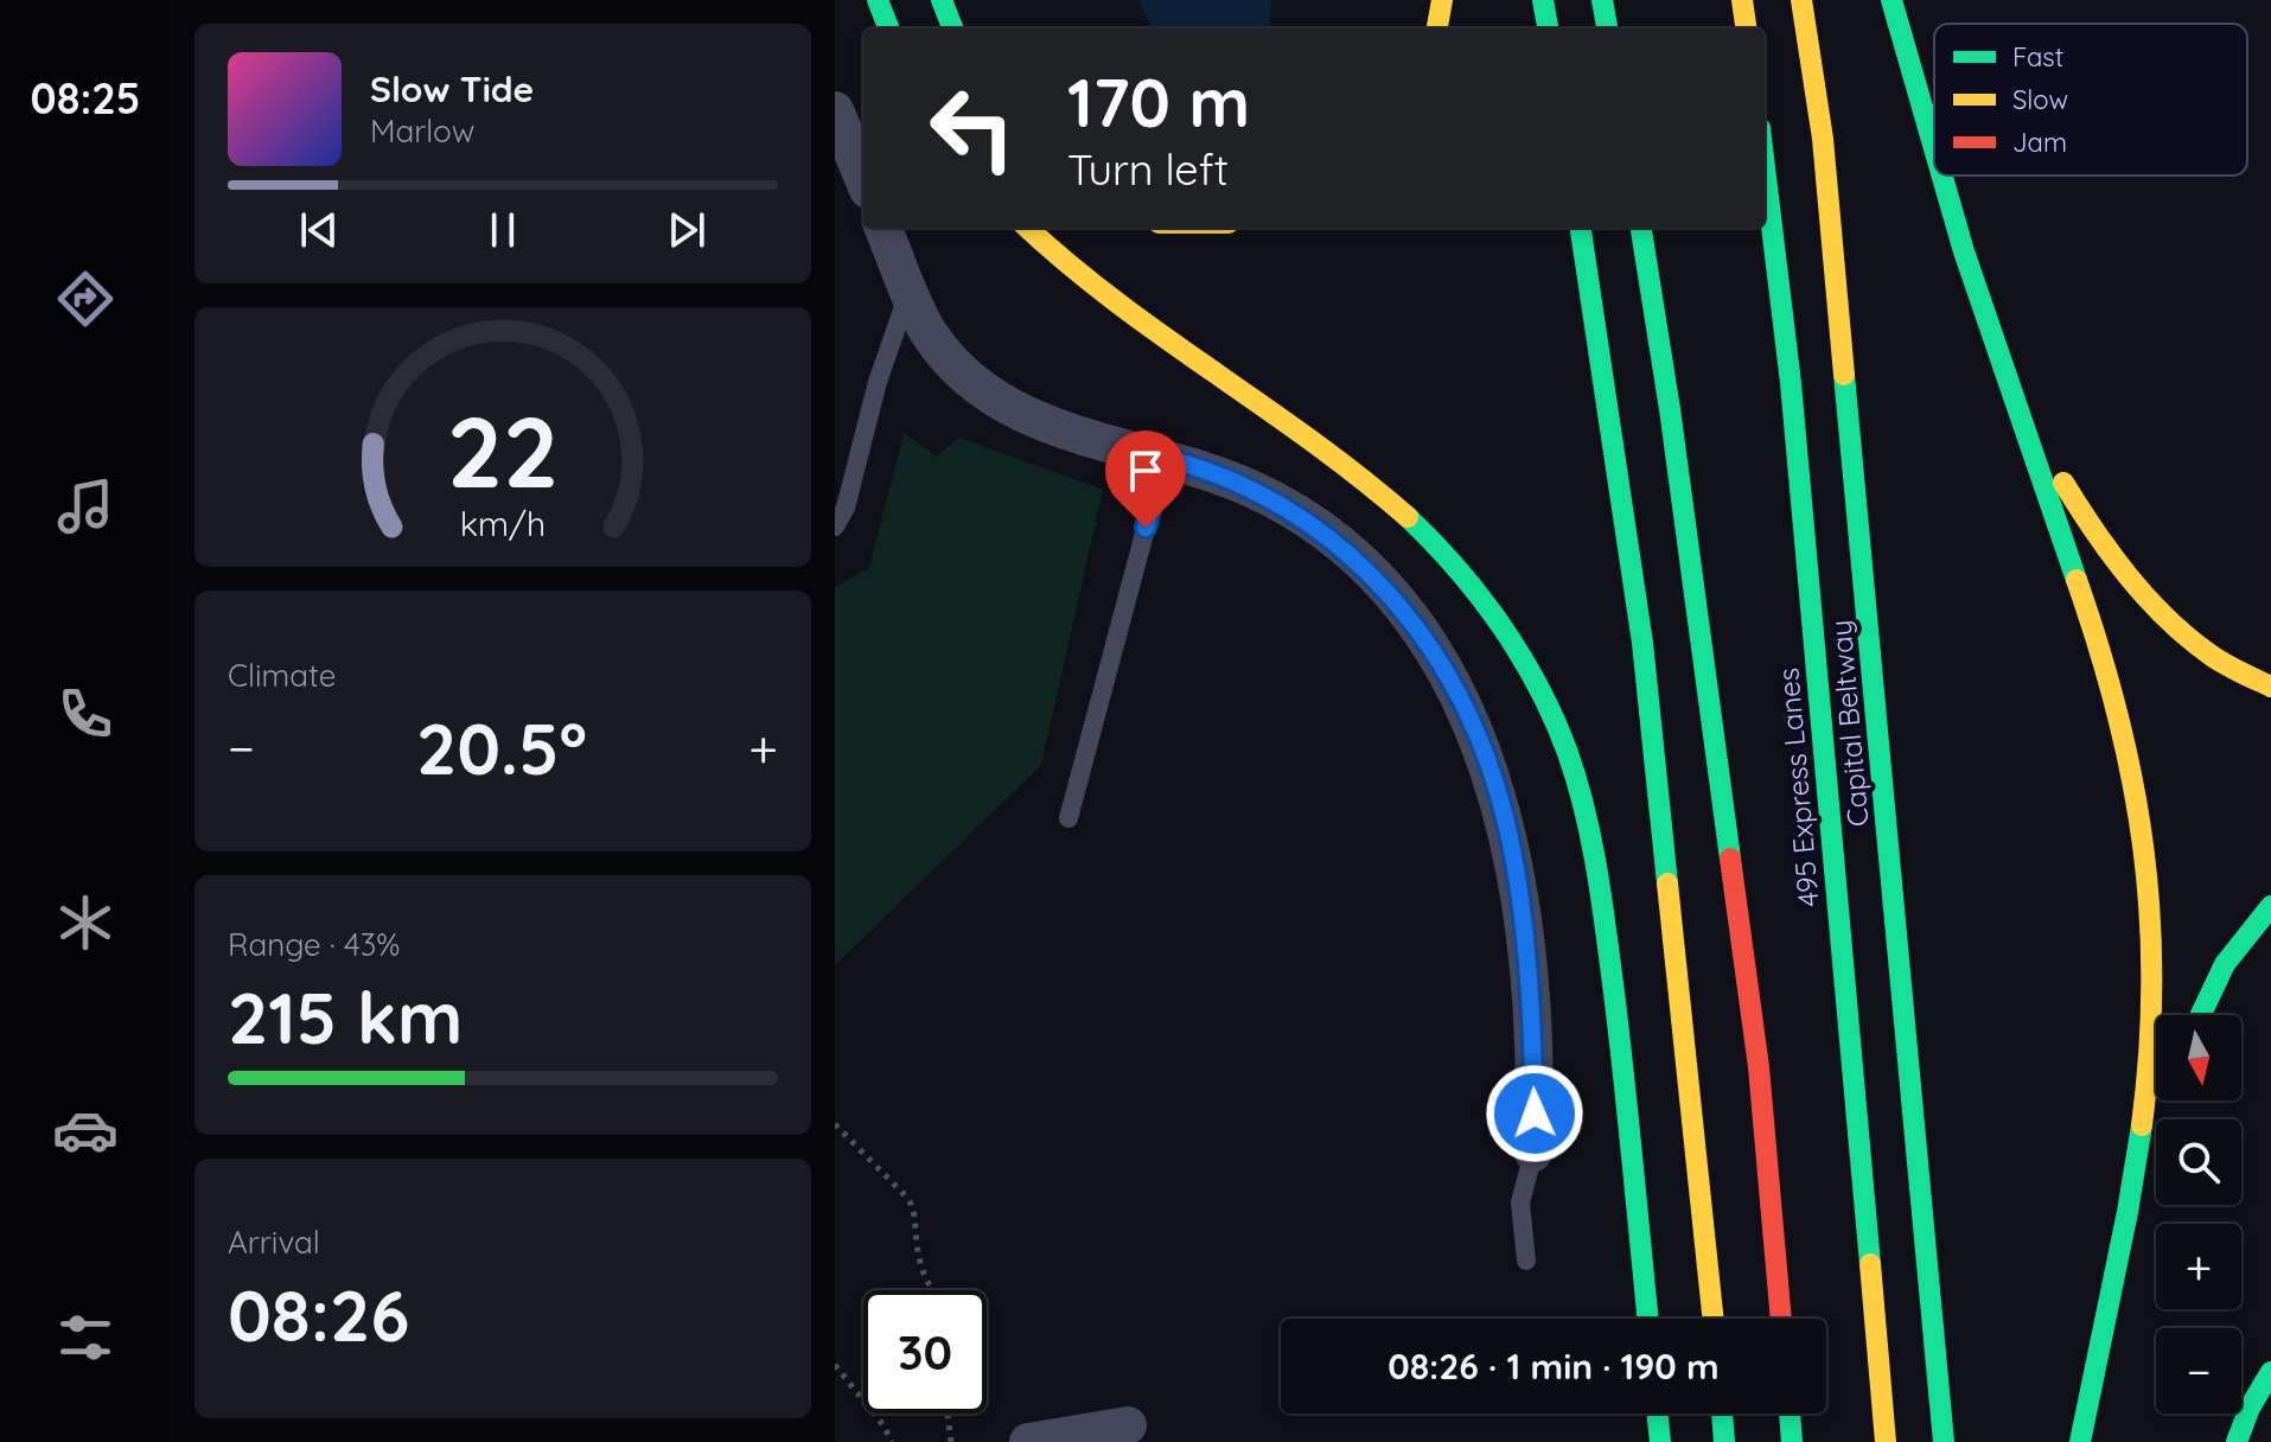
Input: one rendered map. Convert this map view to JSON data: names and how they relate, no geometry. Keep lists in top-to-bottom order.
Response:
{
  "streets": {
    "main road": ["Capital Beltway", "495 Express Lanes"]
  },
  "legend": ["Fast", "Slow", "Jam"],
  "north": "bottom",
  "page": {
    "tabs": "08:25",
    "turn": ["170 m", "Turn left"],
    "song": ["Slow Tide", "Marlow"],
    "tile": [
      "Climate",
      ["Range · 43%", "215 km"],
      ["Arrival", "08:26"]
    ],
    "heat": ["−", "20.5°", "+"],
    "map_buttons": ["+", "−"],
    "limit": "30",
    "trip": "08:26 · 1 min · 190 m",
    "gauge": ["22", "km/h"]
  }
}
